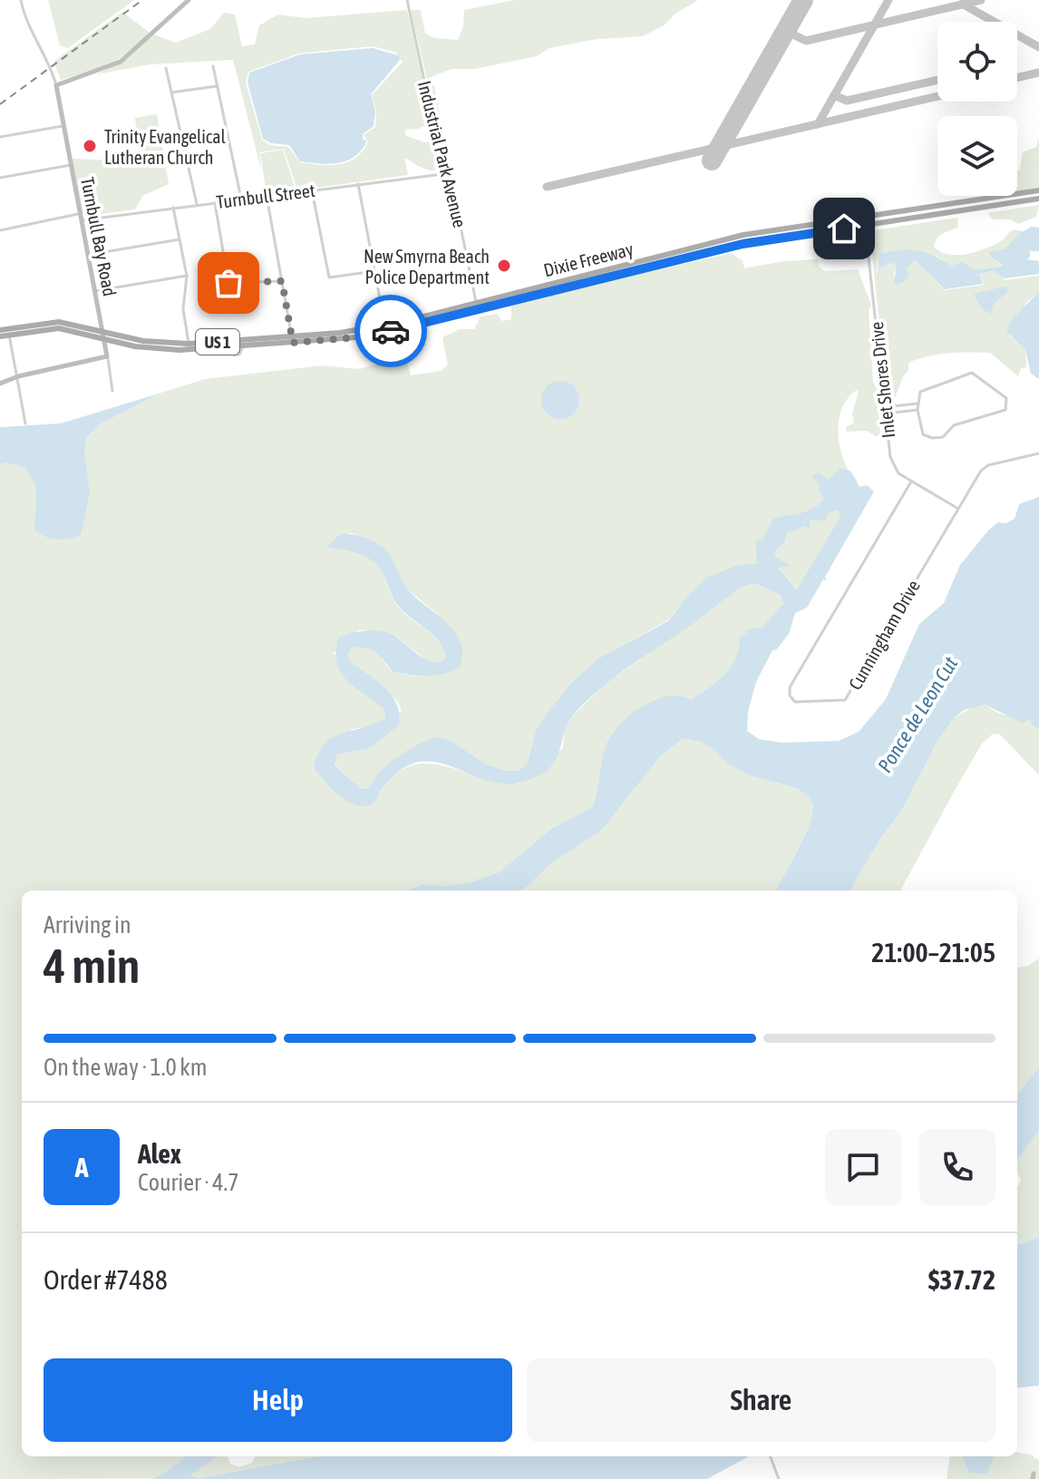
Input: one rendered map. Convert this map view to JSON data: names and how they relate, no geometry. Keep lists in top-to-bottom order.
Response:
{
  "streets": {
    "main road": ["Dixie Freeway", "US 1"],
    "street": [
      "Industrial Park Avenue",
      "Turnbull Street",
      "Turnbull Bay Road",
      "Inlet Shores Drive",
      "Cunningham Drive"
    ]
  },
  "crossings": [
    ["Industrial Park Avenue", "Turnbull Street"],
    ["Industrial Park Avenue", "Dixie Freeway"],
    ["Turnbull Street", "Turnbull Bay Road"],
    ["Turnbull Bay Road", "Dixie Freeway"],
    ["Turnbull Bay Road", "US 1"],
    ["Dixie Freeway", "US 1"],
    ["Dixie Freeway", "Inlet Shores Drive"],
    ["Inlet Shores Drive", "Cunningham Drive"]
  ],
  "water": ["Ponce de Leon Cut"],
  "places": ["Trinity Evangelical Lutheran Church", "New Smyrna Beach Police Department"],
  "page": {
    "heading": ["4 min", "Arriving in", "21:00–21:05"],
    "panel": [
      "Alex",
      "Courier · 4.7",
      "Order #7488",
      "$37.72"
    ],
    "bar": "On the way · 1.0 km",
    "round": "A",
    "buttons": ["Help", "Share"]
  }
}
